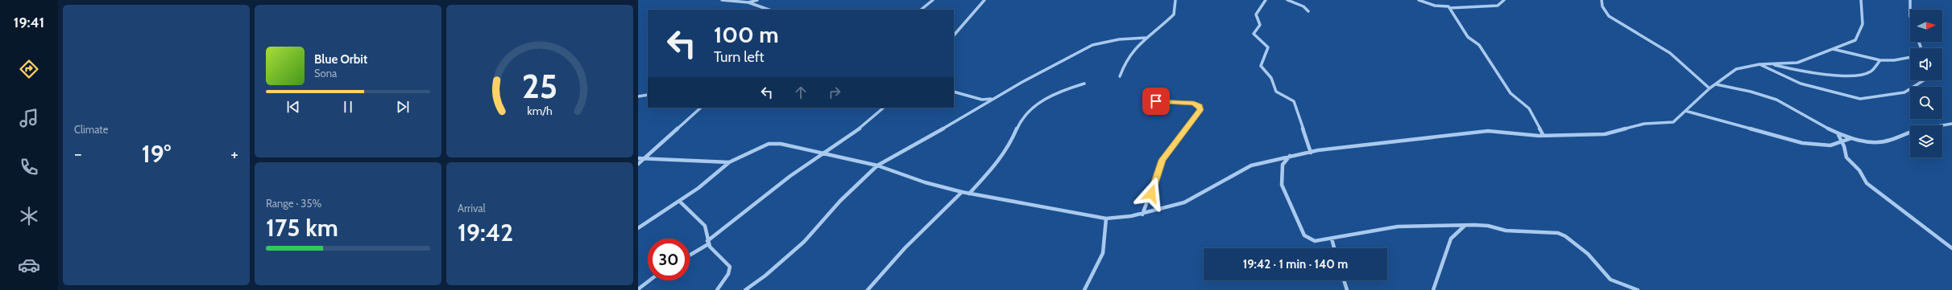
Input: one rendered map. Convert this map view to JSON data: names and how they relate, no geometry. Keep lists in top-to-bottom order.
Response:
{
  "north": "right",
  "page": {
    "tabs": "19:41",
    "tile": [
      "Climate",
      ["Range · 35%", "175 km"],
      ["Arrival", "19:42"]
    ],
    "turn": ["100 m", "Turn left"],
    "song": ["Blue Orbit", "Sona"],
    "heat": ["−", "19°", "+"],
    "limit": "30",
    "trip": "19:42 · 1 min · 140 m",
    "gauge": ["25", "km/h"]
  }
}
